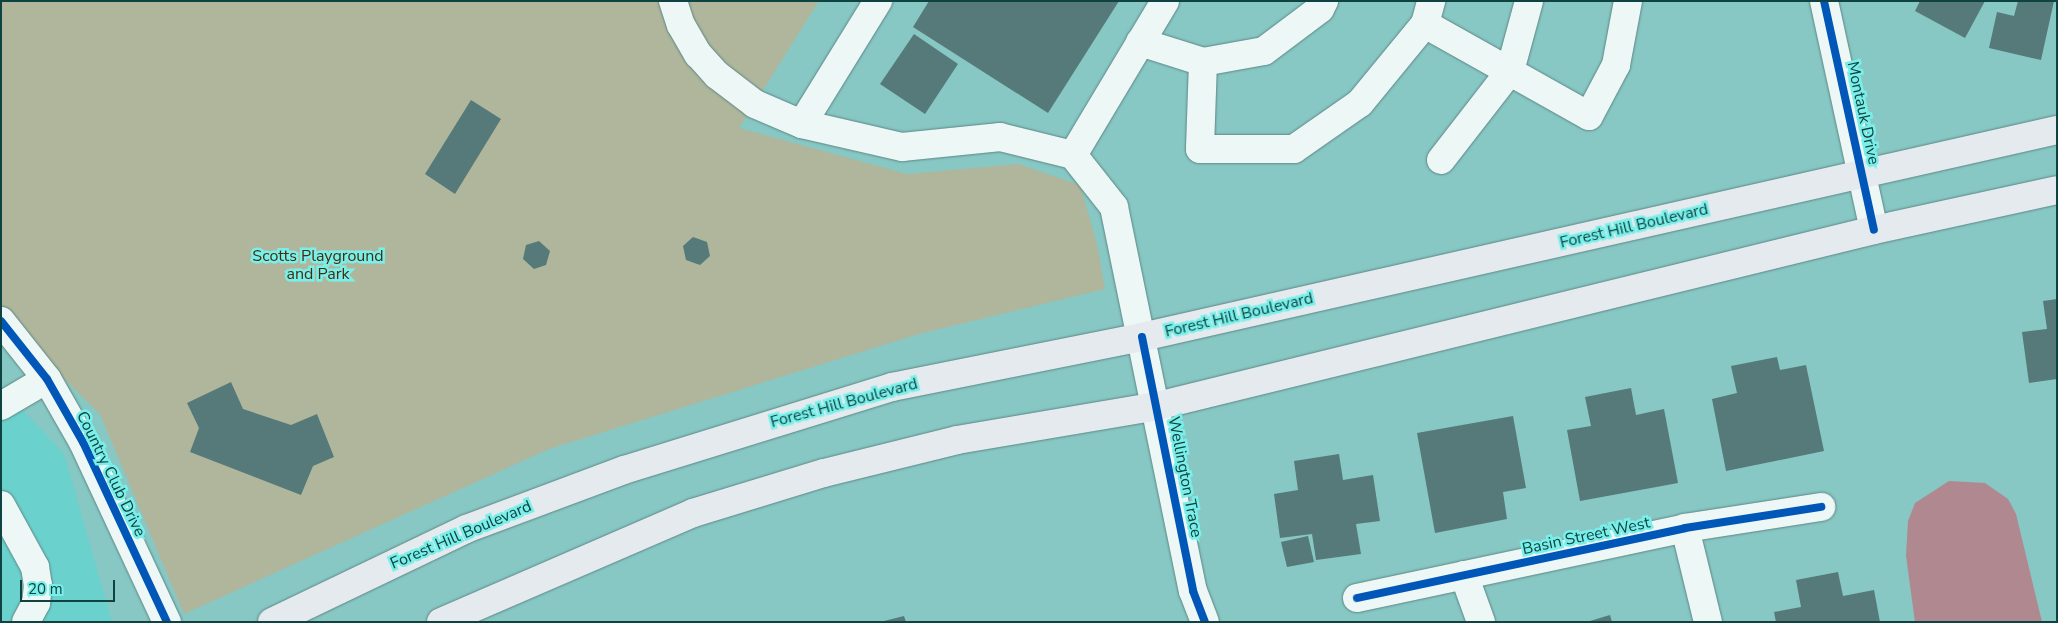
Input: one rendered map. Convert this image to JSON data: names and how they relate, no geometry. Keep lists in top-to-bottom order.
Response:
{
  "streets": {
    "main road": ["Forest Hill Boulevard"],
    "street": [
      "Montauk Drive",
      "Country Club Drive",
      "Wellington Trace",
      "Basin Street West"
    ]
  },
  "crossings": [
    ["Montauk Drive", "Forest Hill Boulevard"],
    ["Forest Hill Boulevard", "Wellington Trace"]
  ],
  "parks": ["Scotts Playground and Park"],
  "scale_bar": "20 m"
}
